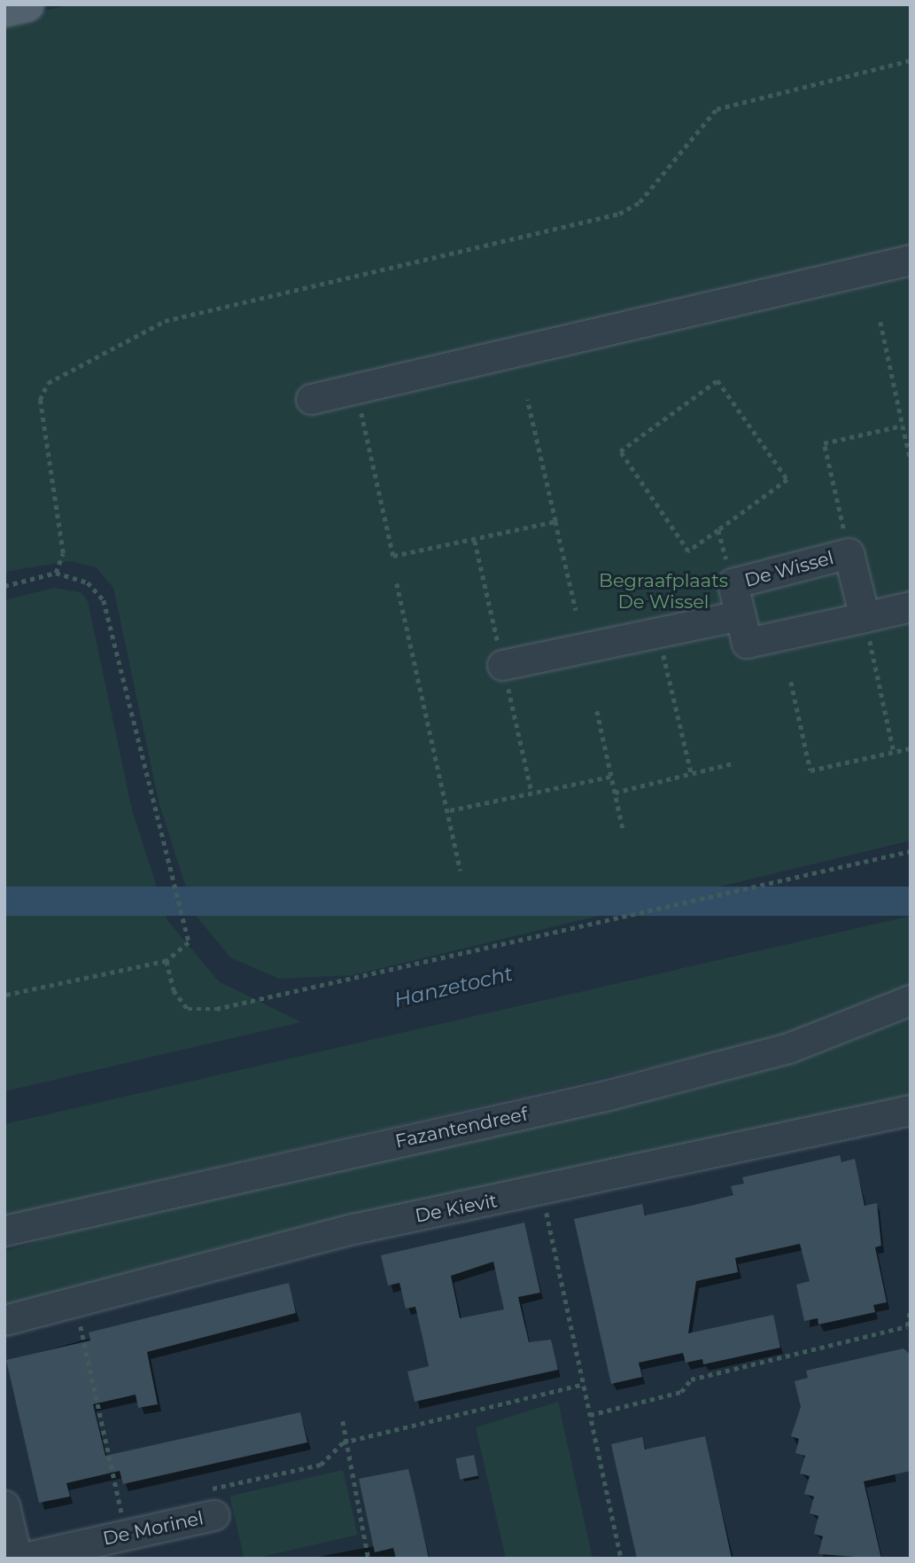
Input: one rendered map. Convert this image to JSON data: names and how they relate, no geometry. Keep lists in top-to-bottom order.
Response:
{
  "streets": {
    "street": [
      "De Wissel",
      "Fazantendreef",
      "De Kievit",
      "De Morinel"
    ]
  },
  "water": ["Hanzetocht"],
  "parks": ["Begraafplaats De Wissel"]
}
